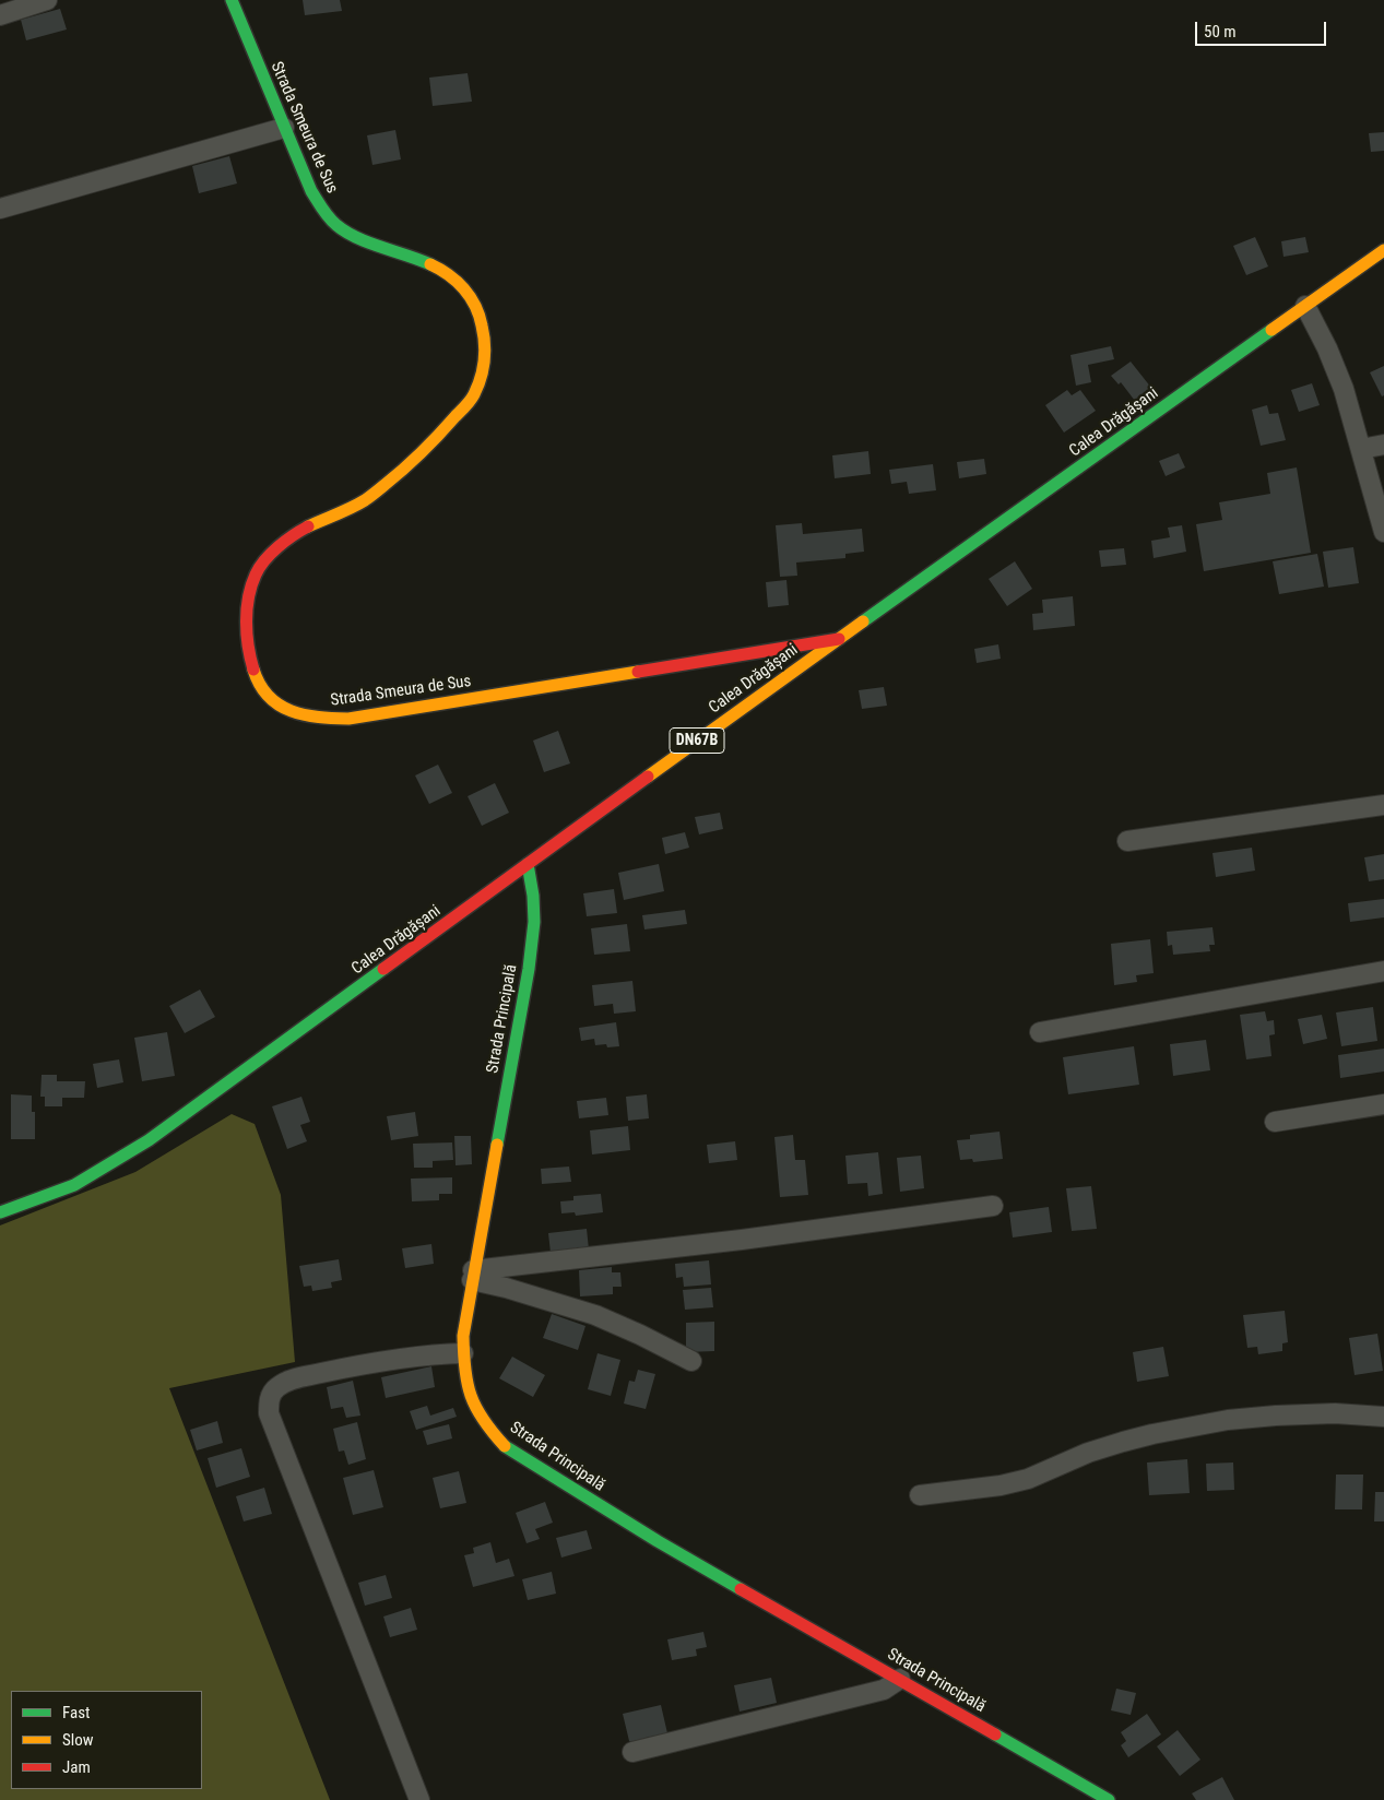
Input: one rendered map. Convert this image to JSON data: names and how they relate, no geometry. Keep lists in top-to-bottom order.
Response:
{
  "streets": {
    "street": [
      "Strada Smeura de Sus",
      "Calea Drăgășani",
      "DN67B",
      "Strada Principală"
    ]
  },
  "crossings": [
    ["Strada Smeura de Sus", "Calea Drăgășani"],
    ["Calea Drăgășani", "Strada Principală"]
  ],
  "legend": ["Fast", "Slow", "Jam"],
  "scale_bar": "50 m"
}
